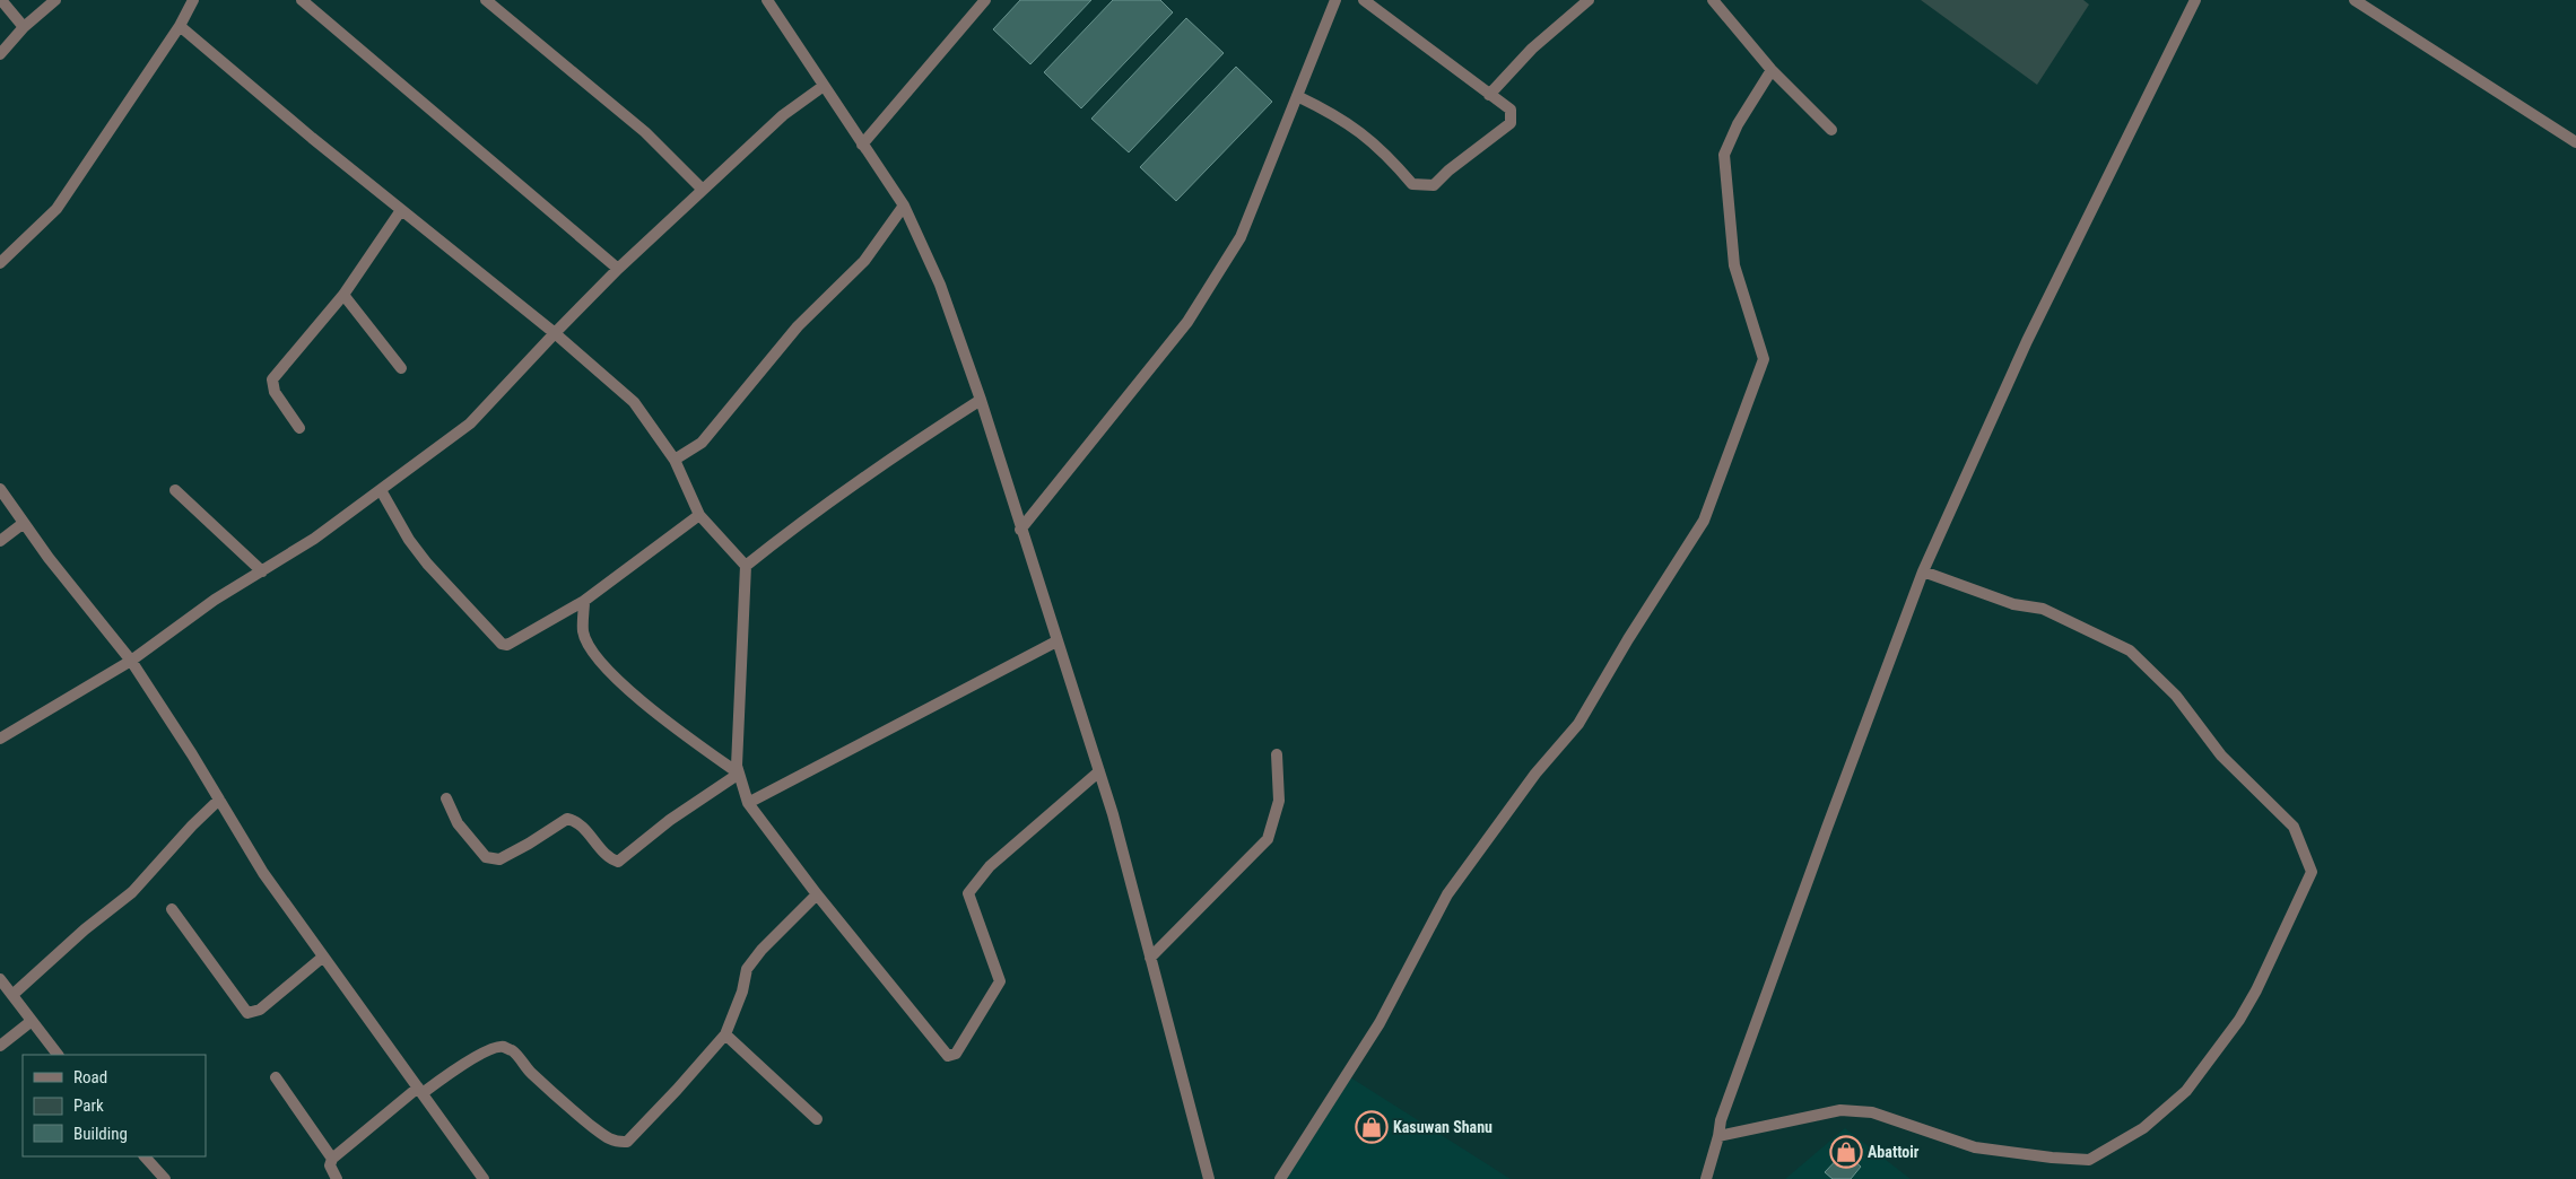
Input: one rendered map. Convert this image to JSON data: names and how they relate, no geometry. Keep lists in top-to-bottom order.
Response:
{
  "places": {
    "shop": ["Kasuwan Shanu", "Abattoir"]
  },
  "legend": ["Road", "Park", "Building"]
}
